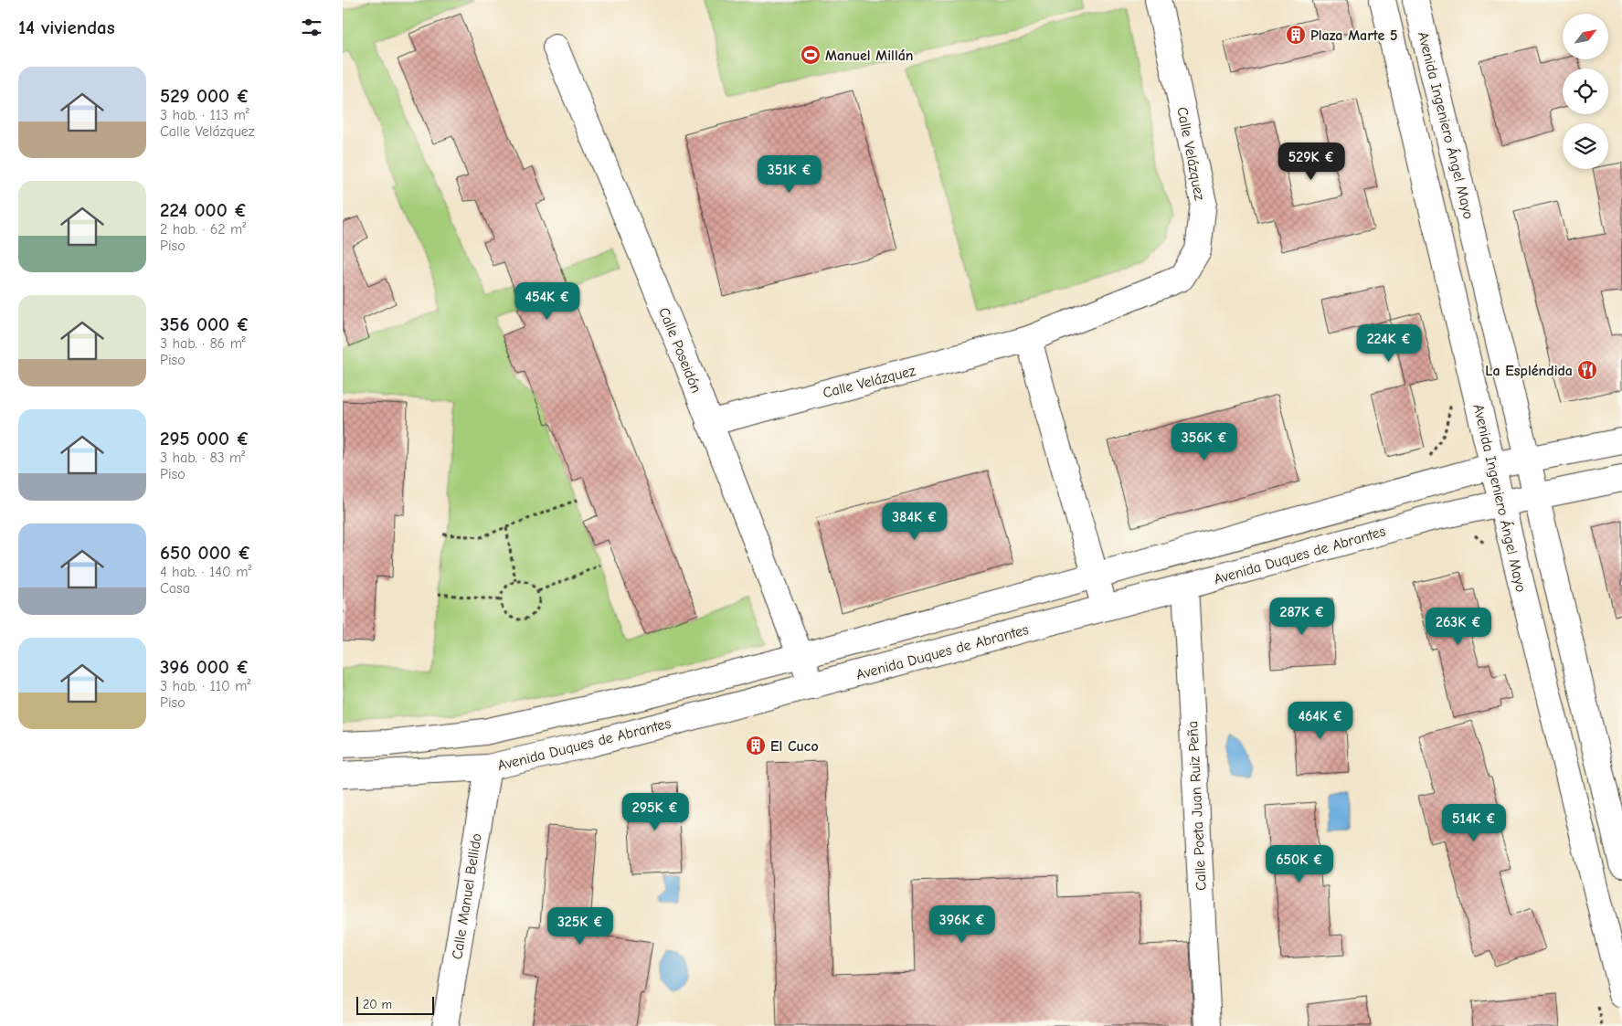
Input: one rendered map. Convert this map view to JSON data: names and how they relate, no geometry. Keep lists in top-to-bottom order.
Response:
{
  "streets": {
    "main road": [
      "Avenida Ingeniero Ángel Mayo",
      "Calle Velázquez",
      "Calle Poseidón",
      "Avenida Duques de Abrantes",
      "Calle Poeta Juan Ruiz Peña",
      "Calle Manuel Bellido"
    ]
  },
  "crossings": [
    ["Avenida Ingeniero Ángel Mayo", "Avenida Duques de Abrantes"],
    ["Calle Velázquez", "Calle Poseidón"],
    ["Calle Poseidón", "Avenida Duques de Abrantes"],
    ["Avenida Duques de Abrantes", "Calle Poeta Juan Ruiz Peña"],
    ["Avenida Duques de Abrantes", "Calle Manuel Bellido"]
  ],
  "places": {
    "building": ["Plaza Marte 5", "El Cuco"],
    "sports": ["Manuel Millán"],
    "restaurant": ["La Espléndida"]
  },
  "scale_bar": "20 m",
  "north": "top right",
  "page": {
    "heading": "14 viviendas",
    "list": [
      {
        "name": "529 000 €",
        "note": "3 hab. · 113 m² · Calle Velázquez"
      },
      {
        "name": "224 000 €",
        "note": "2 hab. · 62 m² · Piso"
      },
      {
        "name": "356 000 €",
        "note": "3 hab. · 86 m² · Piso"
      },
      {
        "name": "295 000 €",
        "note": "3 hab. · 83 m² · Piso"
      },
      {
        "name": "650 000 €",
        "note": "4 hab. · 140 m² · Casa"
      },
      {
        "name": "396 000 €",
        "note": "3 hab. · 110 m² · Piso"
      }
    ],
    "price": [
      "529K €",
      "351K €",
      "454K €",
      "224K €",
      "356K €",
      "384K €",
      "287K €",
      "263K €",
      "464K €",
      "295K €",
      "514K €",
      "650K €",
      "396K €",
      "325K €"
    ],
    "scale": "20 m"
  }
}
